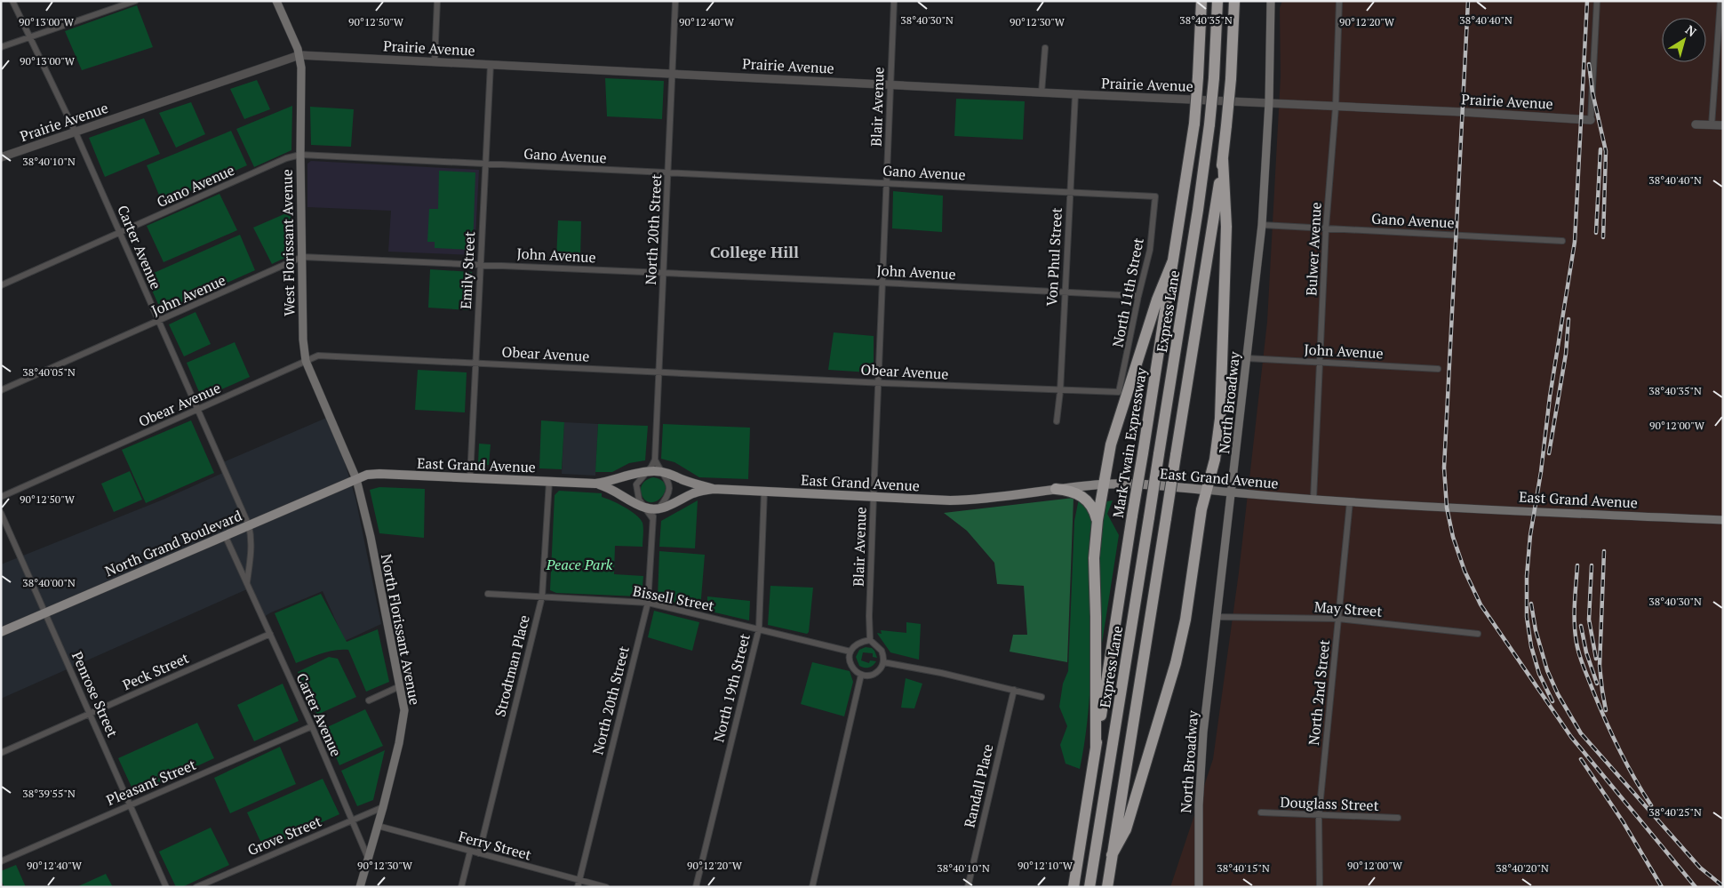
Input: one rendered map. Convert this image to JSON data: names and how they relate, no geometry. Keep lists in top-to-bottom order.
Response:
{
  "streets": {
    "highway": ["Express Lane", "Mark Twain Expressway"],
    "main road": [
      "West Florissant Avenue",
      "North Broadway",
      "East Grand Avenue",
      "North Grand Boulevard",
      "North Florissant Avenue"
    ],
    "street": [
      "Prairie Avenue",
      "Blair Avenue",
      "Gano Avenue",
      "North 20th Street",
      "Carter Avenue",
      "Bulwer Avenue",
      "John Avenue",
      "Von Phul Street",
      "Emily Street",
      "North 11th Street",
      "Obear Avenue",
      "Bissell Street",
      "May Street",
      "Strodtman Place",
      "Peck Street",
      "North 19th Street",
      "North 2nd Street",
      "Penrose Street",
      "Pleasant Street",
      "Randall Place",
      "Douglass Street",
      "Grove Street",
      "Ferry Street"
    ]
  },
  "crossings": [
    ["Prairie Avenue", "Blair Avenue"],
    ["Prairie Avenue", "North 20th Street"],
    ["Prairie Avenue", "West Florissant Avenue"],
    ["Prairie Avenue", "Carter Avenue"],
    ["Prairie Avenue", "Bulwer Avenue"],
    ["Prairie Avenue", "Von Phul Street"],
    ["Prairie Avenue", "Emily Street"],
    ["Prairie Avenue", "North Broadway"],
    ["Blair Avenue", "Gano Avenue"],
    ["Blair Avenue", "John Avenue"],
    ["Blair Avenue", "Obear Avenue"],
    ["Blair Avenue", "East Grand Avenue"],
    ["Blair Avenue", "Bissell Street"],
    ["Gano Avenue", "North 20th Street"],
    ["Gano Avenue", "West Florissant Avenue"],
    ["Gano Avenue", "Carter Avenue"],
    ["Gano Avenue", "Bulwer Avenue"],
    ["Gano Avenue", "Von Phul Street"],
    ["Gano Avenue", "Emily Street"],
    ["Gano Avenue", "North 11th Street"],
    ["Gano Avenue", "North Broadway"],
    ["North 20th Street", "John Avenue"],
    ["North 20th Street", "Obear Avenue"],
    ["North 20th Street", "East Grand Avenue"],
    ["North 20th Street", "Bissell Street"],
    ["North 20th Street", "Ferry Street"],
    ["West Florissant Avenue", "John Avenue"],
    ["West Florissant Avenue", "Obear Avenue"],
    ["West Florissant Avenue", "East Grand Avenue"],
    ["West Florissant Avenue", "North Grand Boulevard"],
    ["West Florissant Avenue", "North Florissant Avenue"],
    ["Carter Avenue", "John Avenue"],
    ["Carter Avenue", "Obear Avenue"],
    ["Carter Avenue", "North Grand Boulevard"],
    ["Carter Avenue", "North Florissant Avenue"],
    ["Carter Avenue", "Peck Street"],
    ["Carter Avenue", "Pleasant Street"],
    ["Carter Avenue", "Grove Street"],
    ["Bulwer Avenue", "John Avenue"],
    ["Bulwer Avenue", "East Grand Avenue"],
    ["John Avenue", "Von Phul Street"],
    ["John Avenue", "Emily Street"],
    ["John Avenue", "North 11th Street"],
    ["John Avenue", "North Broadway"],
    ["Von Phul Street", "Obear Avenue"],
    ["Emily Street", "Obear Avenue"],
    ["Emily Street", "East Grand Avenue"],
    ["North 11th Street", "Obear Avenue"],
    ["North Broadway", "East Grand Avenue"],
    ["North Broadway", "May Street"],
    ["East Grand Avenue", "North Grand Boulevard"],
    ["East Grand Avenue", "North Florissant Avenue"],
    ["East Grand Avenue", "Strodtman Place"],
    ["East Grand Avenue", "North 19th Street"],
    ["East Grand Avenue", "North 2nd Street"],
    ["North Grand Boulevard", "North Florissant Avenue"],
    ["North Grand Boulevard", "Penrose Street"],
    ["Bissell Street", "Strodtman Place"],
    ["Bissell Street", "North 19th Street"],
    ["May Street", "North 2nd Street"],
    ["North Florissant Avenue", "Grove Street"],
    ["North Florissant Avenue", "Ferry Street"],
    ["Strodtman Place", "Ferry Street"],
    ["Peck Street", "Penrose Street"],
    ["North 2nd Street", "Douglass Street"],
    ["Penrose Street", "Pleasant Street"]
  ],
  "districts": ["College Hill"],
  "parks": ["Peace Park"],
  "north": "top right",
  "coordinates": [
    "38°40'40\"N",
    "38°40'30\"N",
    "38°40'35\"N",
    "90°13'00\"W",
    "90°12'50\"W",
    "90°12'40\"W",
    "90°12'30\"W",
    "90°12'20\"W",
    "38°40'10\"N",
    "38°40'05\"N",
    "90°12'00\"W",
    "38°40'00\"N",
    "38°39'55\"N",
    "38°40'25\"N",
    "90°12'10\"W",
    "38°40'15\"N",
    "38°40'20\"N"
  ]
}
